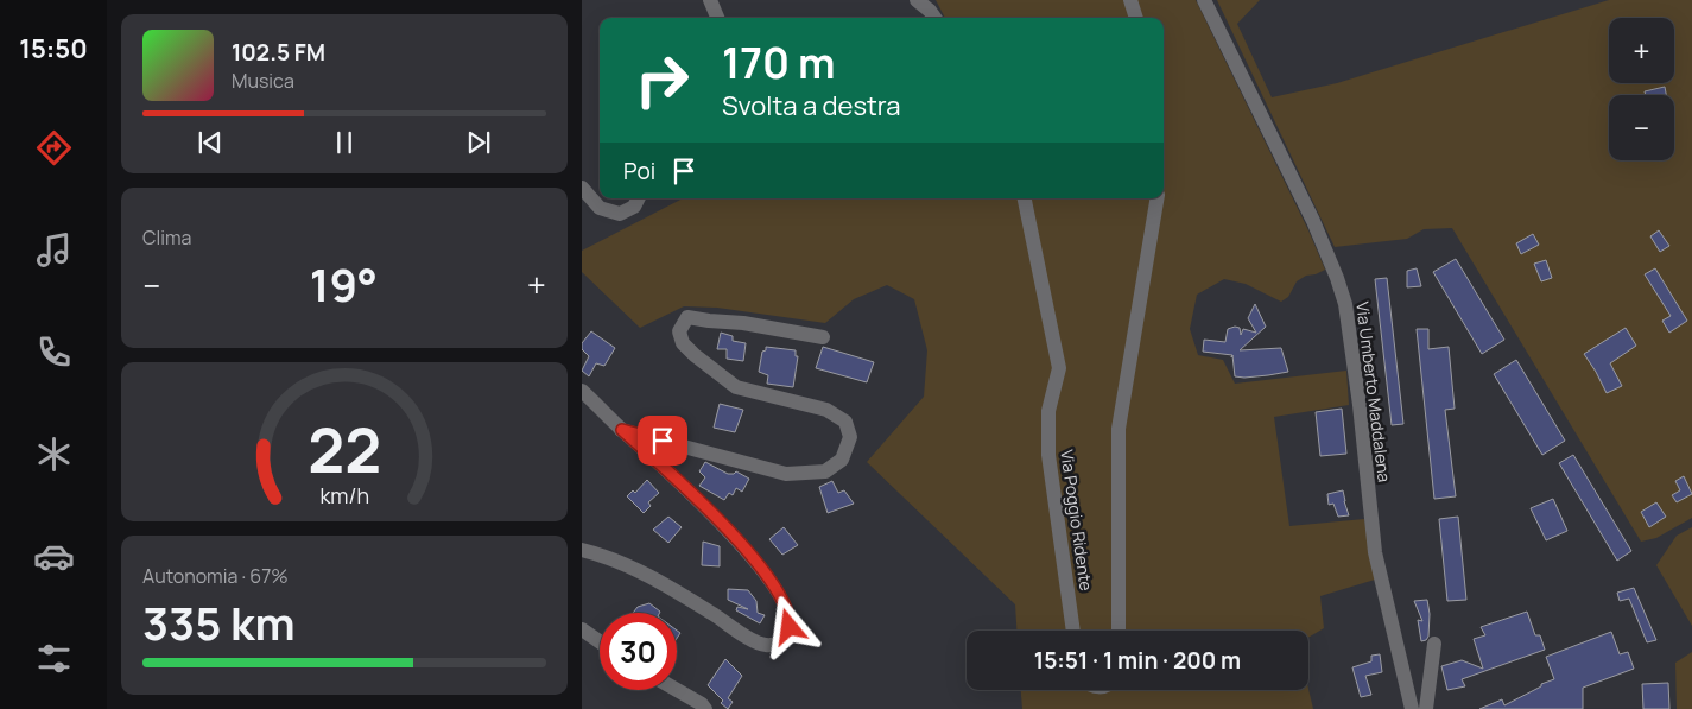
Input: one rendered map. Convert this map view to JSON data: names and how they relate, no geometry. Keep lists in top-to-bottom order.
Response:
{
  "streets": {
    "street": ["Via Umberto Maddalena", "Via Poggio Ridente"]
  },
  "page": {
    "tabs": "15:50",
    "map_buttons": ["+", "−"],
    "turn": ["170 m", "Svolta a destra"],
    "song": ["102.5 FM", "Musica"],
    "then": "Poi",
    "tile": [
      "Clima",
      ["Autonomia · 67%", "335 km"]
    ],
    "heat": ["−", "19°", "+"],
    "limit": "30",
    "trip": "15:51 · 1 min · 200 m",
    "gauge": ["22", "km/h"]
  }
}
